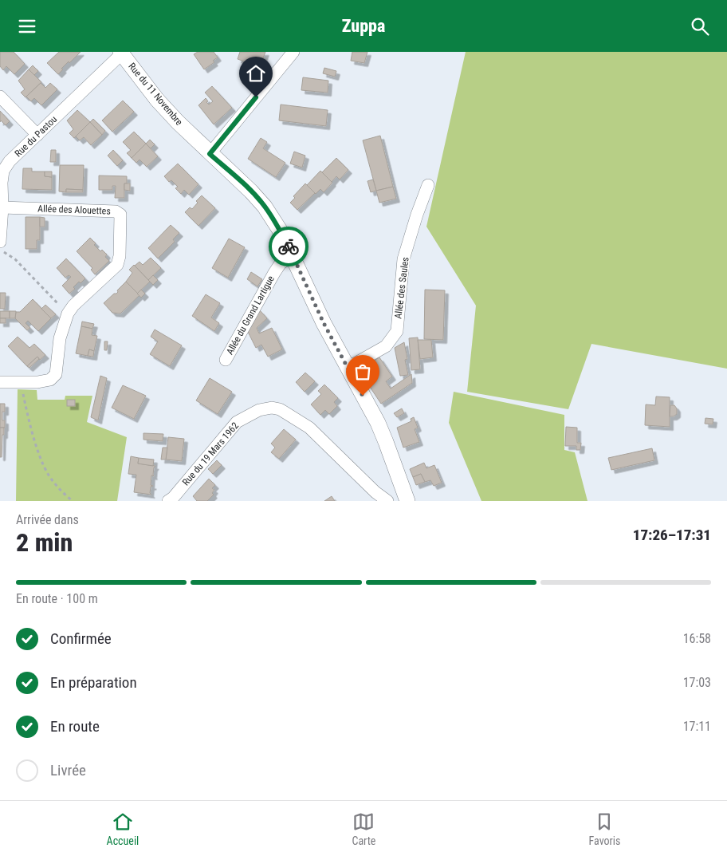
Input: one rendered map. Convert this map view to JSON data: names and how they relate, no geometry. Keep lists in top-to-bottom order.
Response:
{
  "streets": {
    "street": [
      "Rue du 11 Novembre",
      "Rue du Pastou",
      "Allée des Alouettes",
      "Allée des Saules",
      "Allée du Grand Lartigue",
      "Rue du 19 Mars 1962"
    ]
  },
  "crossings": [
    ["Rue du 11 Novembre", "Rue du Pastou"],
    ["Rue du 11 Novembre", "Allée des Saules"],
    ["Rue du 11 Novembre", "Allée du Grand Lartigue"],
    ["Rue du Pastou", "Allée des Alouettes"]
  ],
  "page": {
    "header": "Zuppa",
    "heading": ["2 min", "Arrivée dans", "17:26–17:31"],
    "bar": "En route · 100 m",
    "list": [
      ["Confirmée", "16:58"],
      ["En préparation", "17:03"],
      ["En route", "17:11"],
      "Livrée"
    ],
    "tabs": ["Accueil", "Carte", "Favoris"]
  }
}
